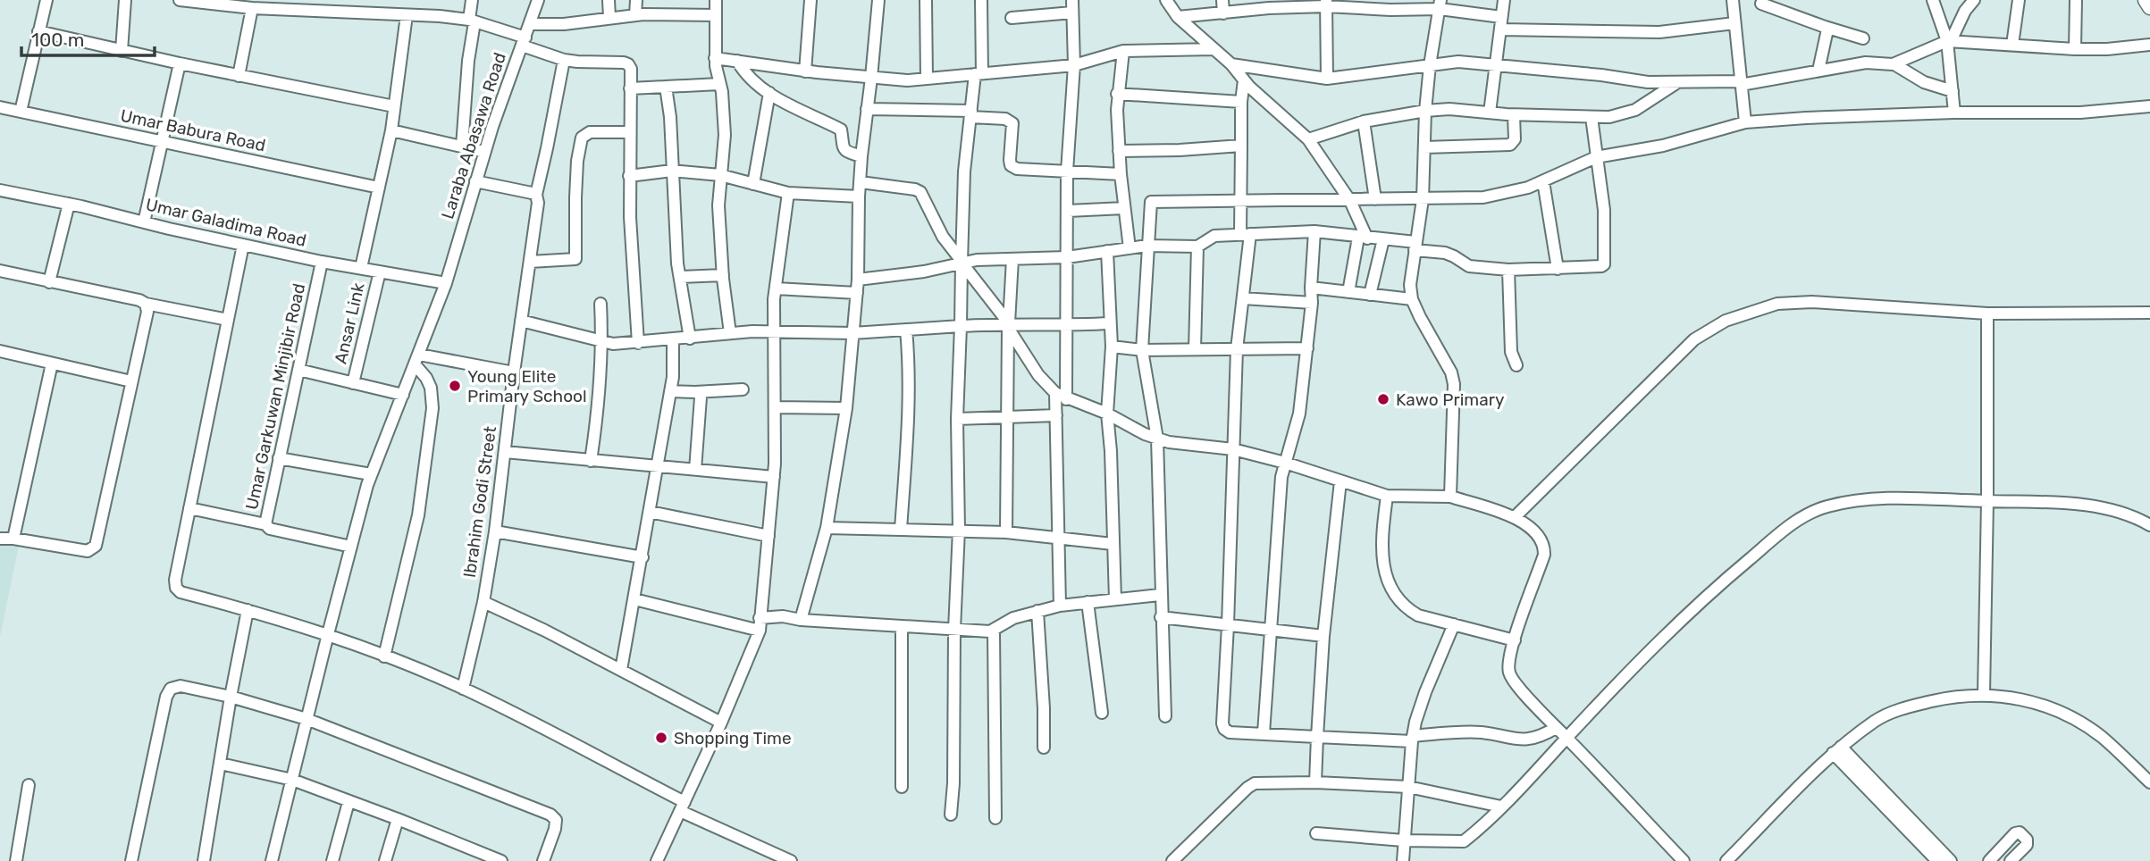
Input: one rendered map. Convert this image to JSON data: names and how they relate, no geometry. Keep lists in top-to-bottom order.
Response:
{
  "streets": {
    "street": [
      "Umar Babura Road",
      "Laraba Abasawa Road",
      "Umar Galadima Road",
      "Ansar Link",
      "Umar Garkuwan Minjibir Road",
      "Ibrahim Godi Street"
    ]
  },
  "crossings": [
    ["Laraba Abasawa Road", "Umar Galadima Road"],
    ["Laraba Abasawa Road", "Umar Garkuwan Minjibir Road"],
    ["Umar Galadima Road", "Ansar Link"],
    ["Umar Galadima Road", "Umar Garkuwan Minjibir Road"]
  ],
  "places": ["Young Elite Primary School", "Kawo Primary", "Shopping Time"],
  "scale_bar": "100 m"
}
